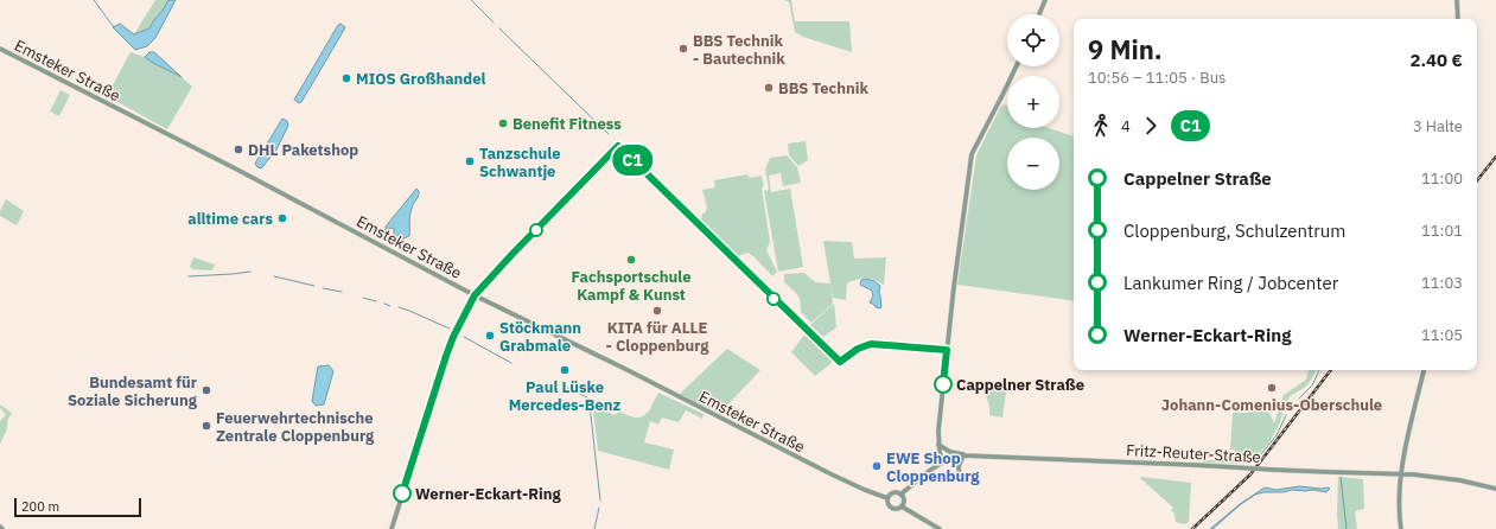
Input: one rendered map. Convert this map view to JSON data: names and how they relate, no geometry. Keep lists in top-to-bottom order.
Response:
{
  "streets": {
    "street": ["Emsteker Straße", "Fritz-Reuter-Straße"]
  },
  "crossings": [
    ["Emsteker Straße", "Fritz-Reuter-Straße"]
  ],
  "places": [
    "BBS Technik - Bautechnik",
    "MIOS Großhandel",
    "BBS Technik",
    "Benefit Fitness",
    "DHL Paketshop",
    "Tanzschule Schwantje",
    "alltime cars",
    "Fachsportschule Kampf & Kunst",
    "KITA für ALLE - Cloppenburg",
    "Stöckmann Grabmale",
    "Paul Lüske Mercedes-Benz",
    "Cappelner Straße",
    "Johann-Comenius-Oberschule",
    "Bundesamt für Soziale Sicherung",
    "Feuerwehrtechnische Zentrale Cloppenburg",
    "EWE Shop Cloppenburg",
    "Werner-Eckart-Ring"
  ],
  "lines": ["bus line C1"],
  "scale_bar": "200 m",
  "page": {
    "on_map": "C1",
    "map_buttons": ["+", "−"],
    "heading": ["9 Min.", "10:56 – 11:05 · Bus", "2.40 €"],
    "legs": ["4", "C1", "3 Halte"],
    "list": [
      {
        "name": "Cappelner Straße",
        "value": "11:00"
      },
      {
        "name": "Cloppenburg, Schulzentrum",
        "value": "11:01"
      },
      {
        "name": "Lankumer Ring / Jobcenter",
        "value": "11:03"
      },
      {
        "name": "Werner-Eckart-Ring",
        "value": "11:05"
      }
    ],
    "scale": "200 m"
  }
}
